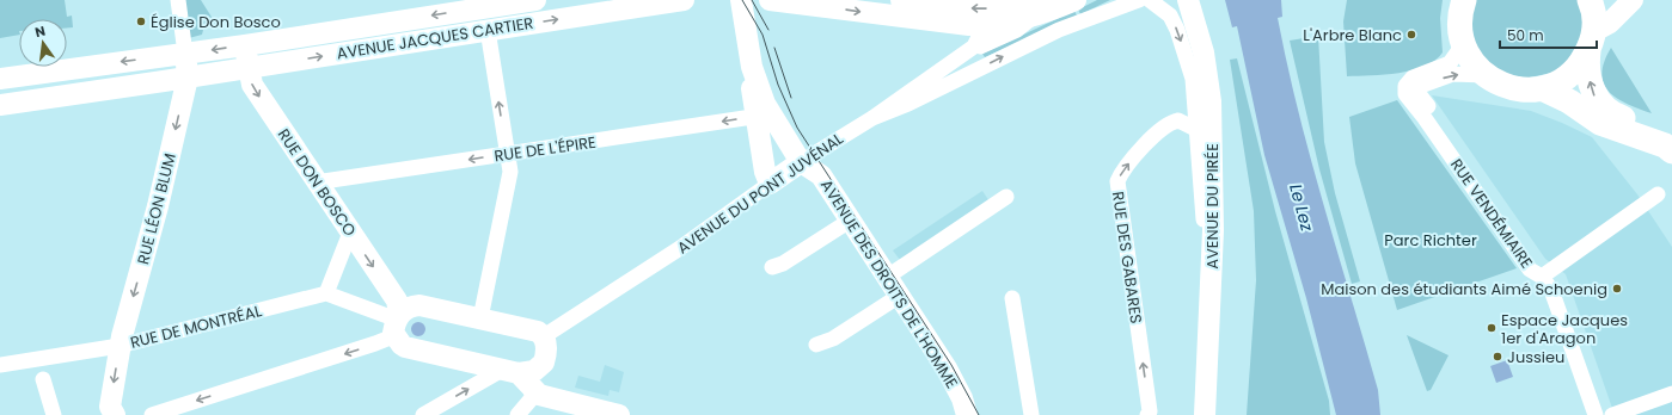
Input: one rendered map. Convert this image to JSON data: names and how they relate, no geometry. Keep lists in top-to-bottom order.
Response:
{
  "streets": {
    "street": [
      "AVENUE JACQUES CARTIER",
      "RUE DE L'ÉPIRE",
      "RUE DON BOSCO",
      "AVENUE DU PONT JUVÉNAL",
      "AVENUE DU PIRÉE",
      "RUE LÉON BLUM",
      "RUE VENDÉMIAIRE",
      "RUE DES GABARES",
      "AVENUE DES DROITS DE L'HOMME",
      "RUE DE MONTRÉAL"
    ]
  },
  "crossings": [
    ["AVENUE JACQUES CARTIER", "RUE DON BOSCO"],
    ["AVENUE JACQUES CARTIER", "RUE LÉON BLUM"],
    ["RUE DE L'ÉPIRE", "RUE DON BOSCO"],
    ["AVENUE DU PONT JUVÉNAL", "AVENUE DES DROITS DE L'HOMME"],
    ["RUE LÉON BLUM", "RUE DE MONTRÉAL"]
  ],
  "one_way": [
    "RUE DE L'ÉPIRE",
    "RUE DON BOSCO",
    "RUE LÉON BLUM",
    "RUE DES GABARES"
  ],
  "water": ["Le Lez"],
  "parks": ["Parc Richter"],
  "places": [
    "Église Don Bosco",
    "L'Arbre Blanc",
    "Maison des étudiants Aimé Schoenig",
    "Espace Jacques 1er d'Aragon",
    "Jussieu"
  ],
  "scale_bar": "50 m",
  "north": "top"
}
